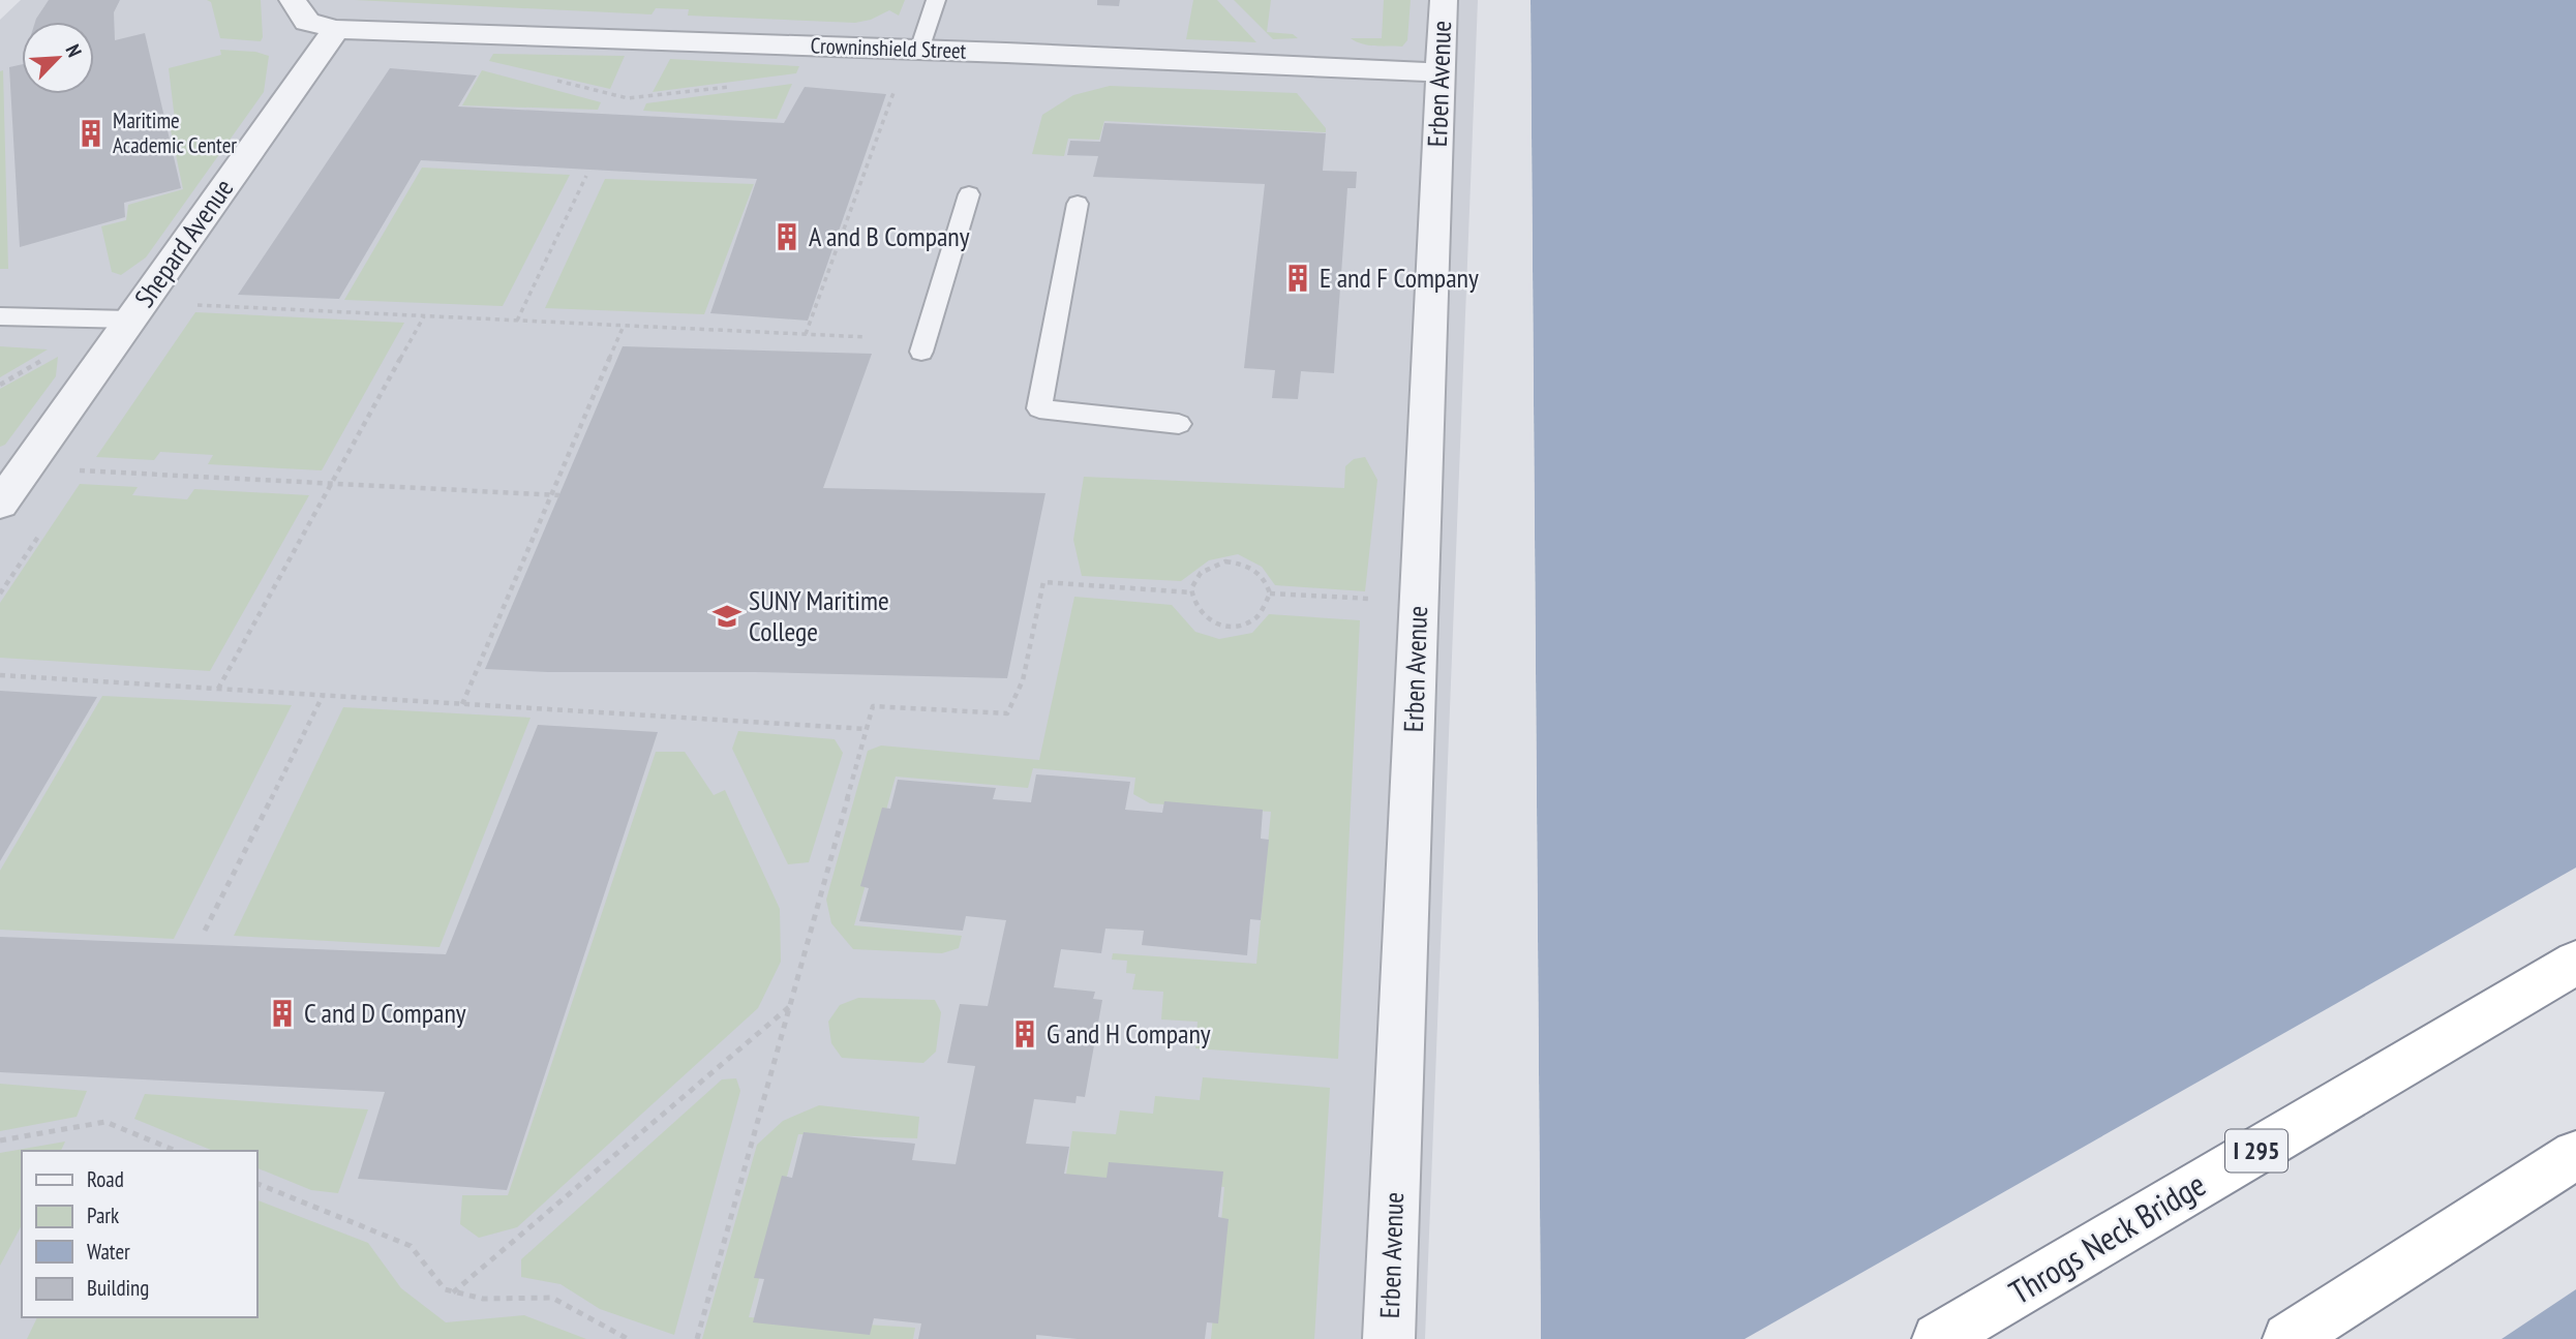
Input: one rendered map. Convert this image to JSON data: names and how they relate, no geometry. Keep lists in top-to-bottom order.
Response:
{
  "streets": {
    "highway": ["I 295", "Throgs Neck Bridge"],
    "street": ["Crowninshield Street", "Erben Avenue", "Shepard Avenue"]
  },
  "crossings": [
    ["Crowninshield Street", "Erben Avenue"],
    ["Crowninshield Street", "Shepard Avenue"]
  ],
  "places": {
    "building": [
      "Maritime Academic Center",
      "A and B Company",
      "E and F Company",
      "C and D Company",
      "G and H Company"
    ],
    "school or university": ["SUNY Maritime College"]
  },
  "legend": [
    "Road",
    "Park",
    "Water",
    "Building"
  ],
  "north": "top right"
}
